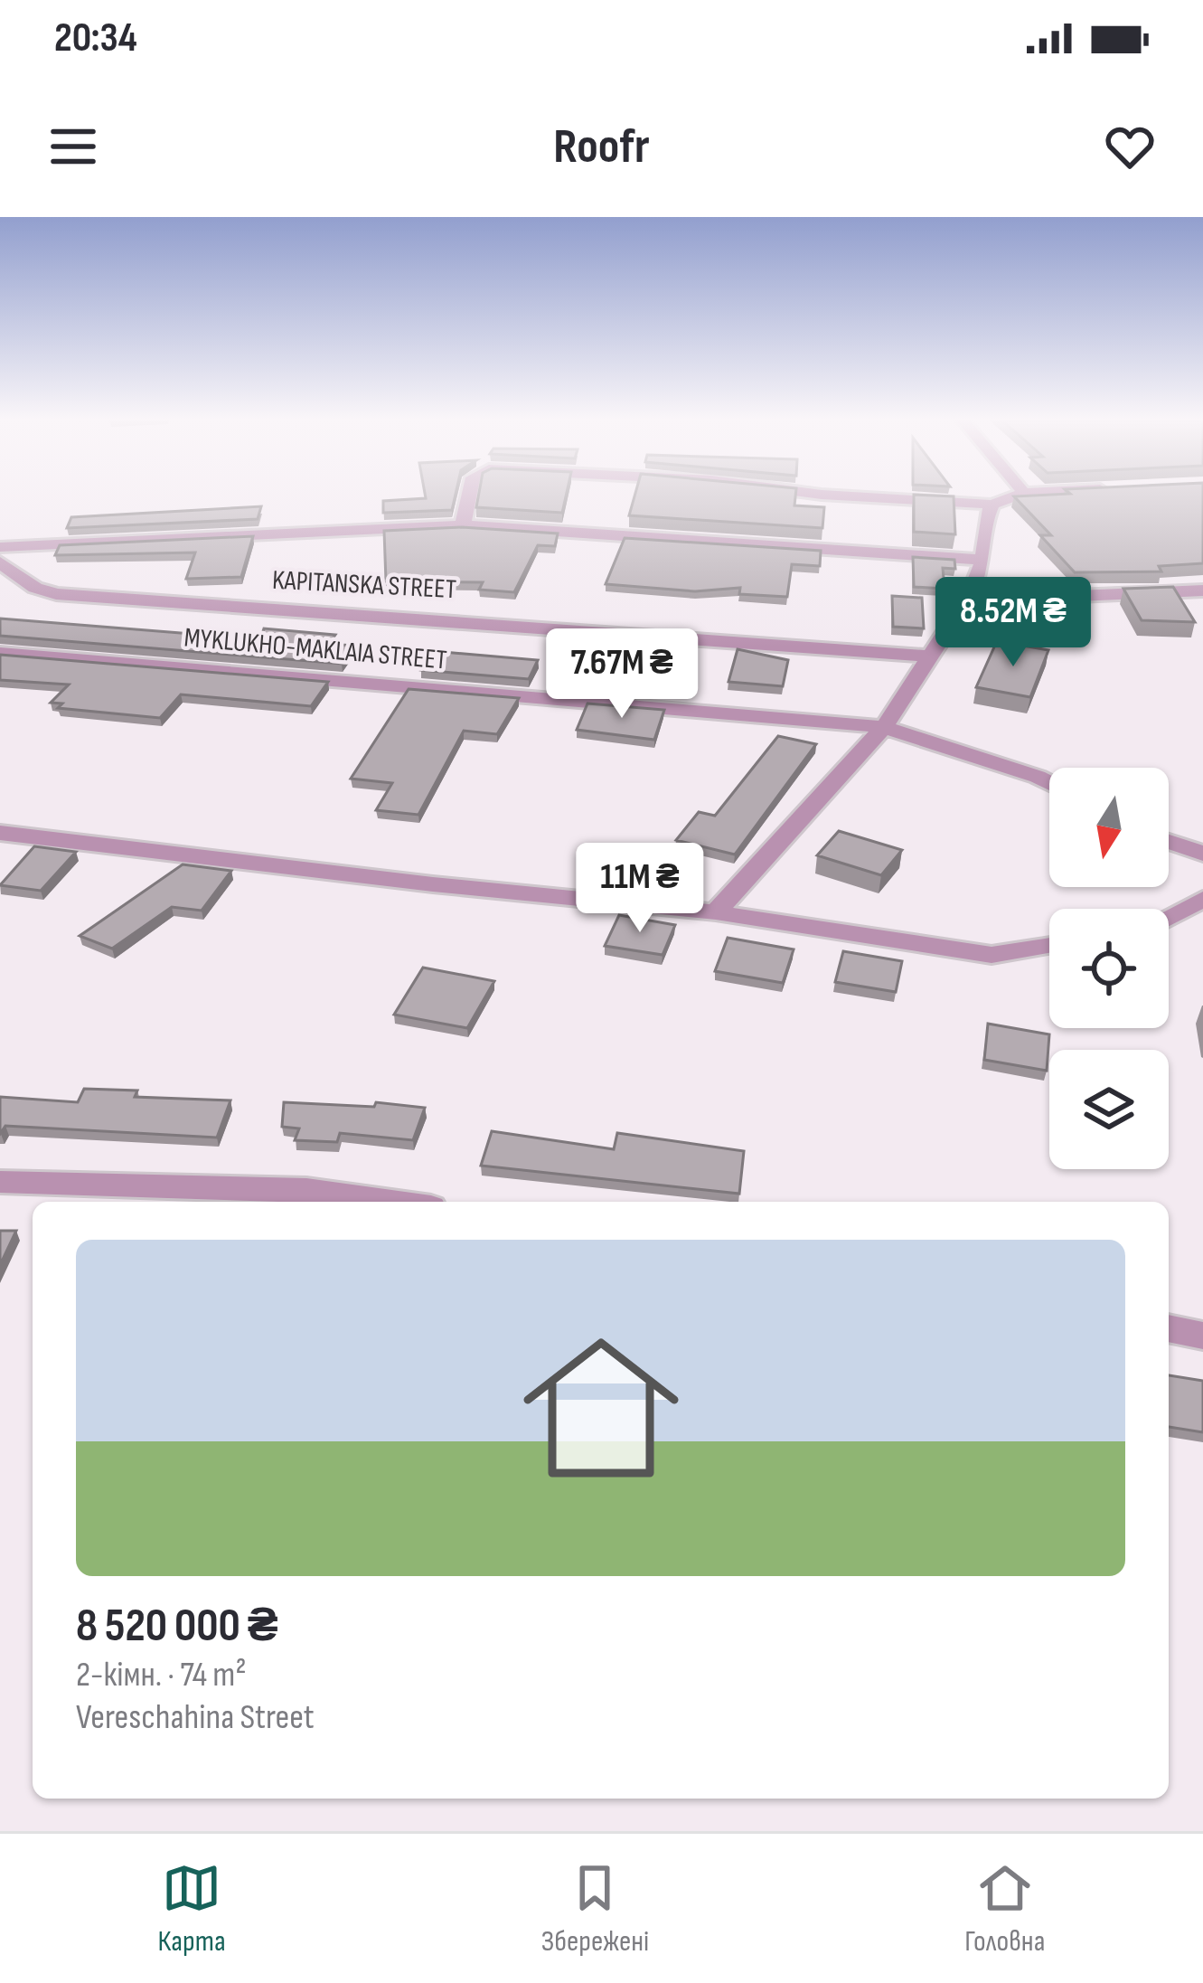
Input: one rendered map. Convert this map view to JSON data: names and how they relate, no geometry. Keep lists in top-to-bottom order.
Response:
{
  "streets": {
    "street": ["KAPITANSKA STREET", "MYKLUKHO-MAKLAIA STREET"]
  },
  "north": "bottom",
  "page": {
    "status": "20:34",
    "header": "Roofr",
    "price": ["8.52M ₴", "7.67M ₴", "11M ₴"],
    "list": [
      {
        "name": "8 520 000 ₴",
        "note": "2-кімн. · 74 m² · Vereschahina Street"
      }
    ],
    "tabs": ["Карта", "Збережені", "Головна"]
  }
}
